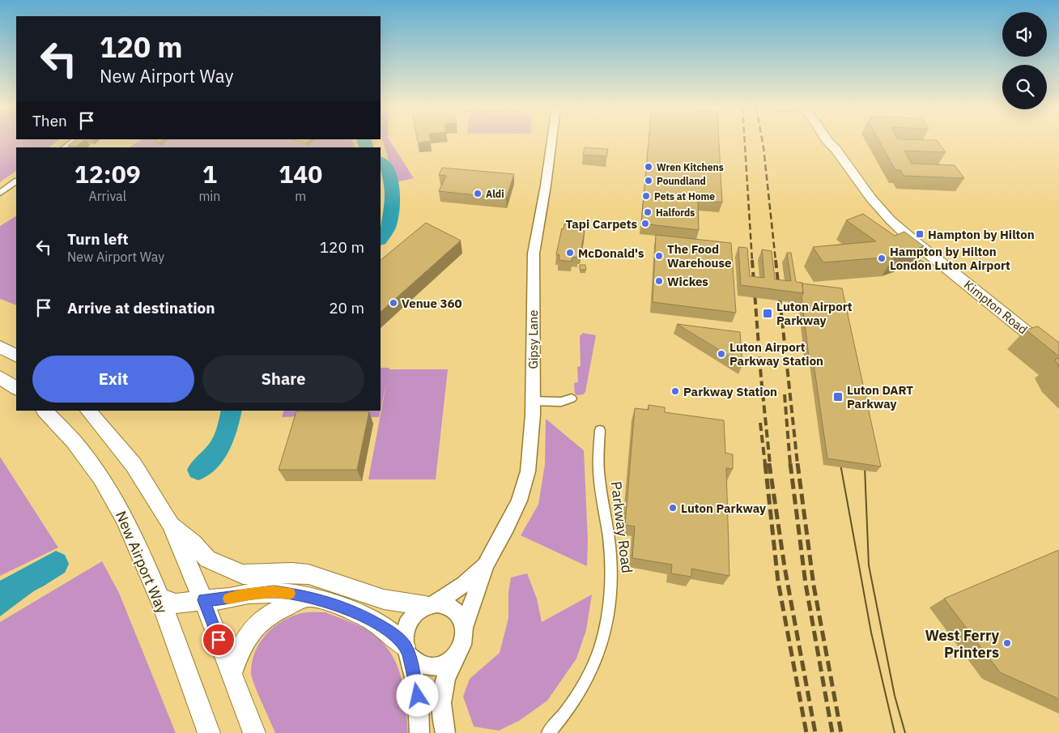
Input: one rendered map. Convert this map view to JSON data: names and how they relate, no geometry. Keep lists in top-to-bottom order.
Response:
{
  "streets": {
    "highway": ["Kimpton Road", "New Airport Way"],
    "main road": ["Gipsy Lane"],
    "street": ["Parkway Road"]
  },
  "places": {
    "other": [
      "Wren Kitchens",
      "Poundland",
      "Aldi",
      "Pets at Home",
      "Halfords",
      "Tapi Carpets",
      "McDonald's",
      "The Food Warehouse",
      "Hampton by Hilton London Luton Airport",
      "Wickes",
      "Venue 360",
      "Luton Airport Parkway Station",
      "Parkway Station",
      "Luton Parkway",
      "West Ferry Printers"
    ],
    "transit": ["Hampton by Hilton", "Luton Airport Parkway", "Luton DART Parkway"]
  },
  "page": {
    "turn": ["120 m", "New Airport Way"],
    "then": "Then",
    "eta": [
      "12:09",
      "Arrival",
      "1",
      "min",
      "140",
      "m"
    ],
    "list": [
      {
        "name": "Turn left",
        "note": "New Airport Way",
        "value": "120 m"
      },
      {
        "name": "Arrive at destination",
        "value": "20 m"
      }
    ],
    "buttons": ["Exit", "Share"]
  }
}
